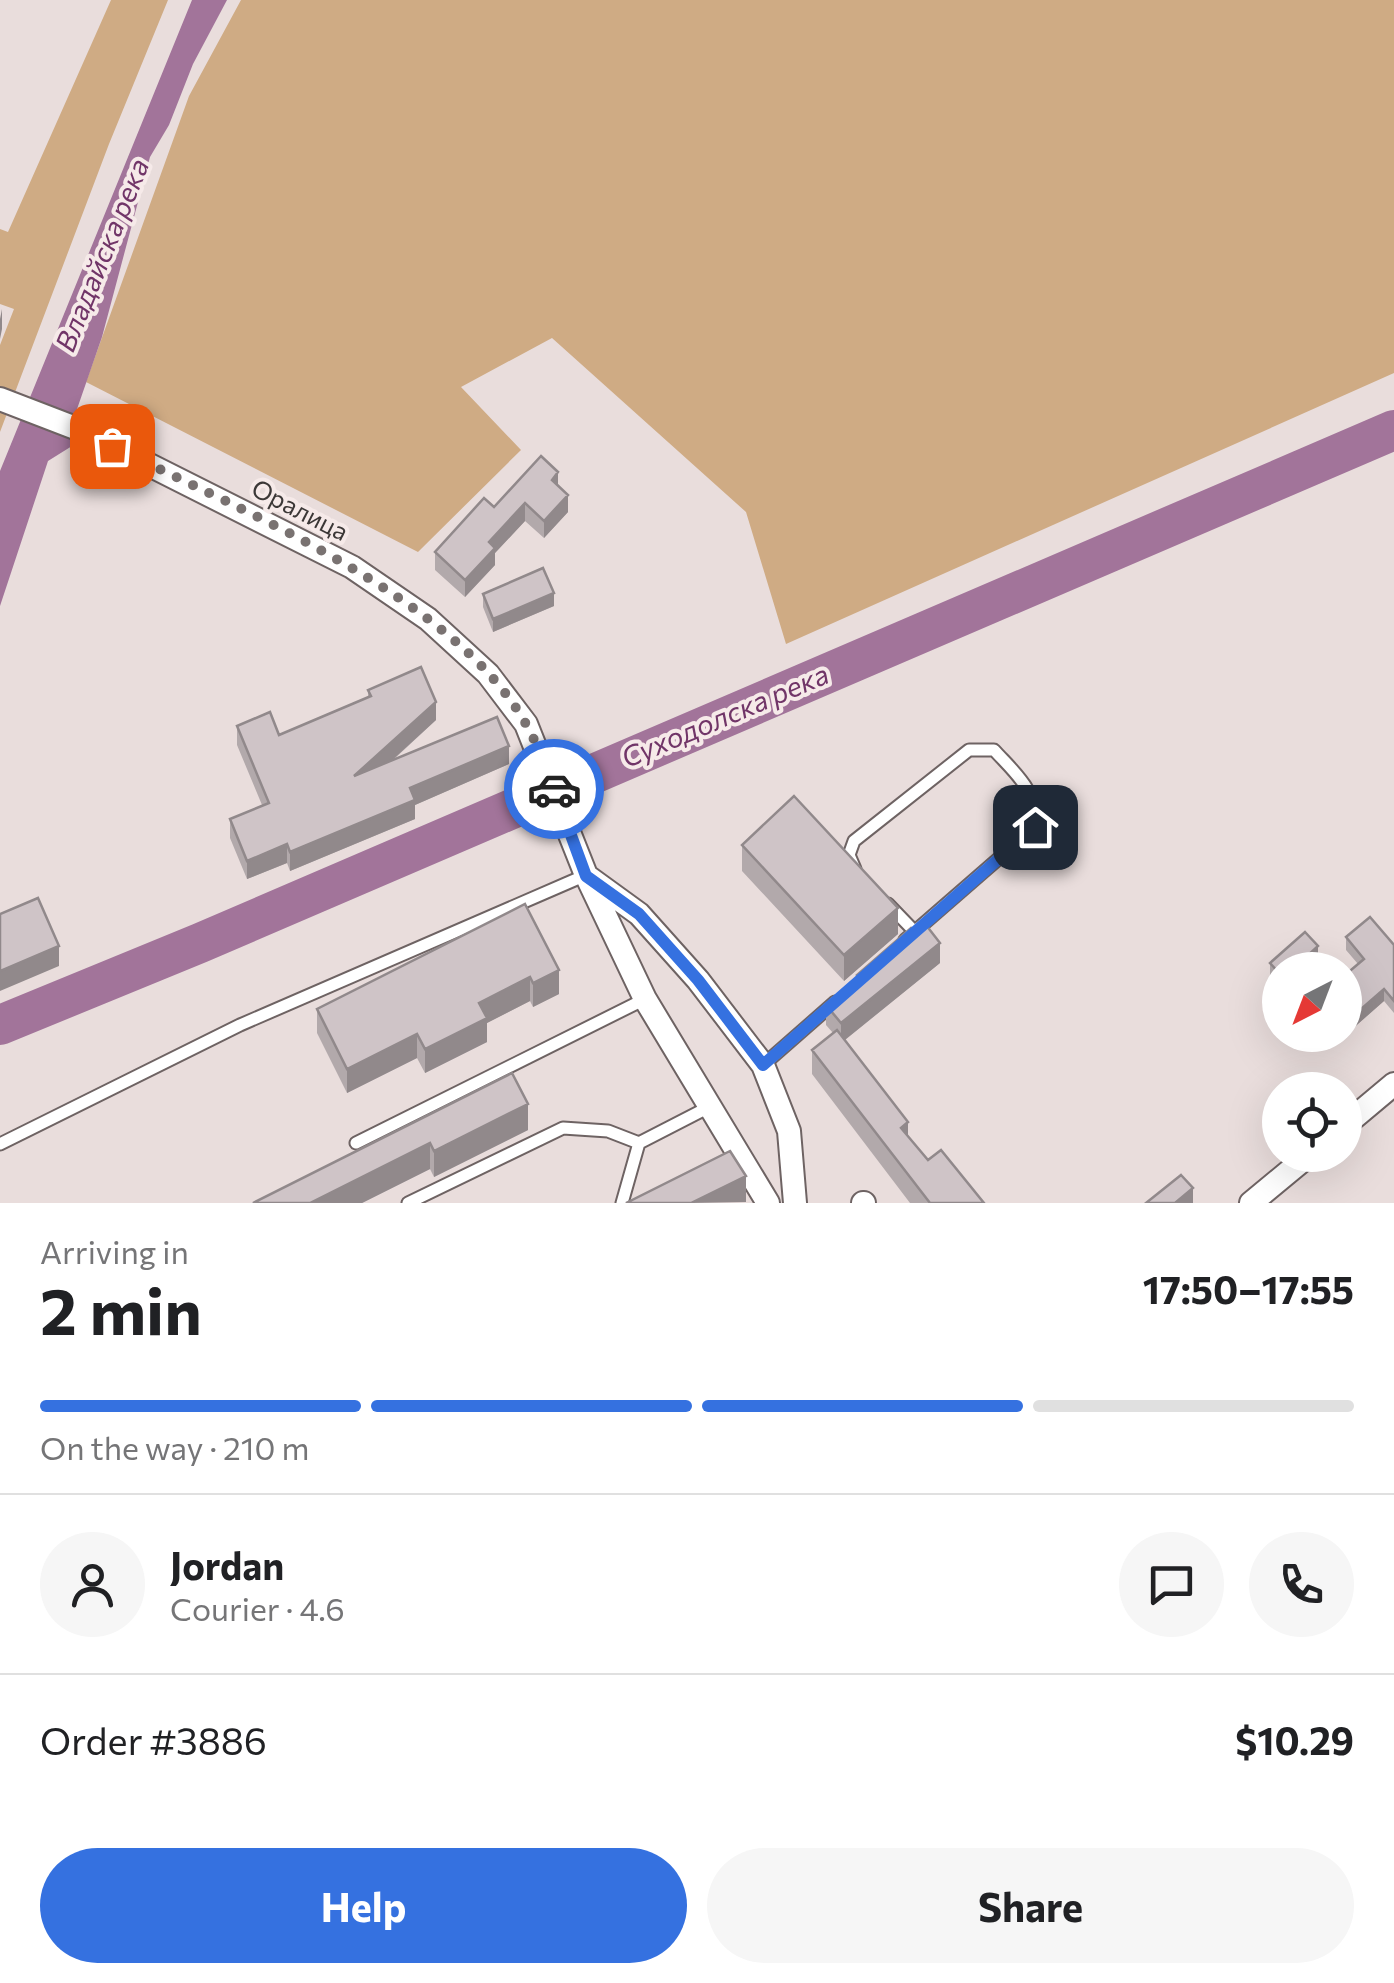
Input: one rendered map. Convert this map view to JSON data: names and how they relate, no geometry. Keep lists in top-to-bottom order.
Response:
{
  "streets": {
    "street": ["Оралица"]
  },
  "water": ["Владайска река", "Суходолска река"],
  "north": "bottom left",
  "page": {
    "heading": ["2 min", "Arriving in", "17:50–17:55"],
    "panel": [
      "Jordan",
      "Courier · 4.6",
      "Order #3886",
      "$10.29"
    ],
    "bar": "On the way · 210 m",
    "buttons": ["Help", "Share"]
  }
}
